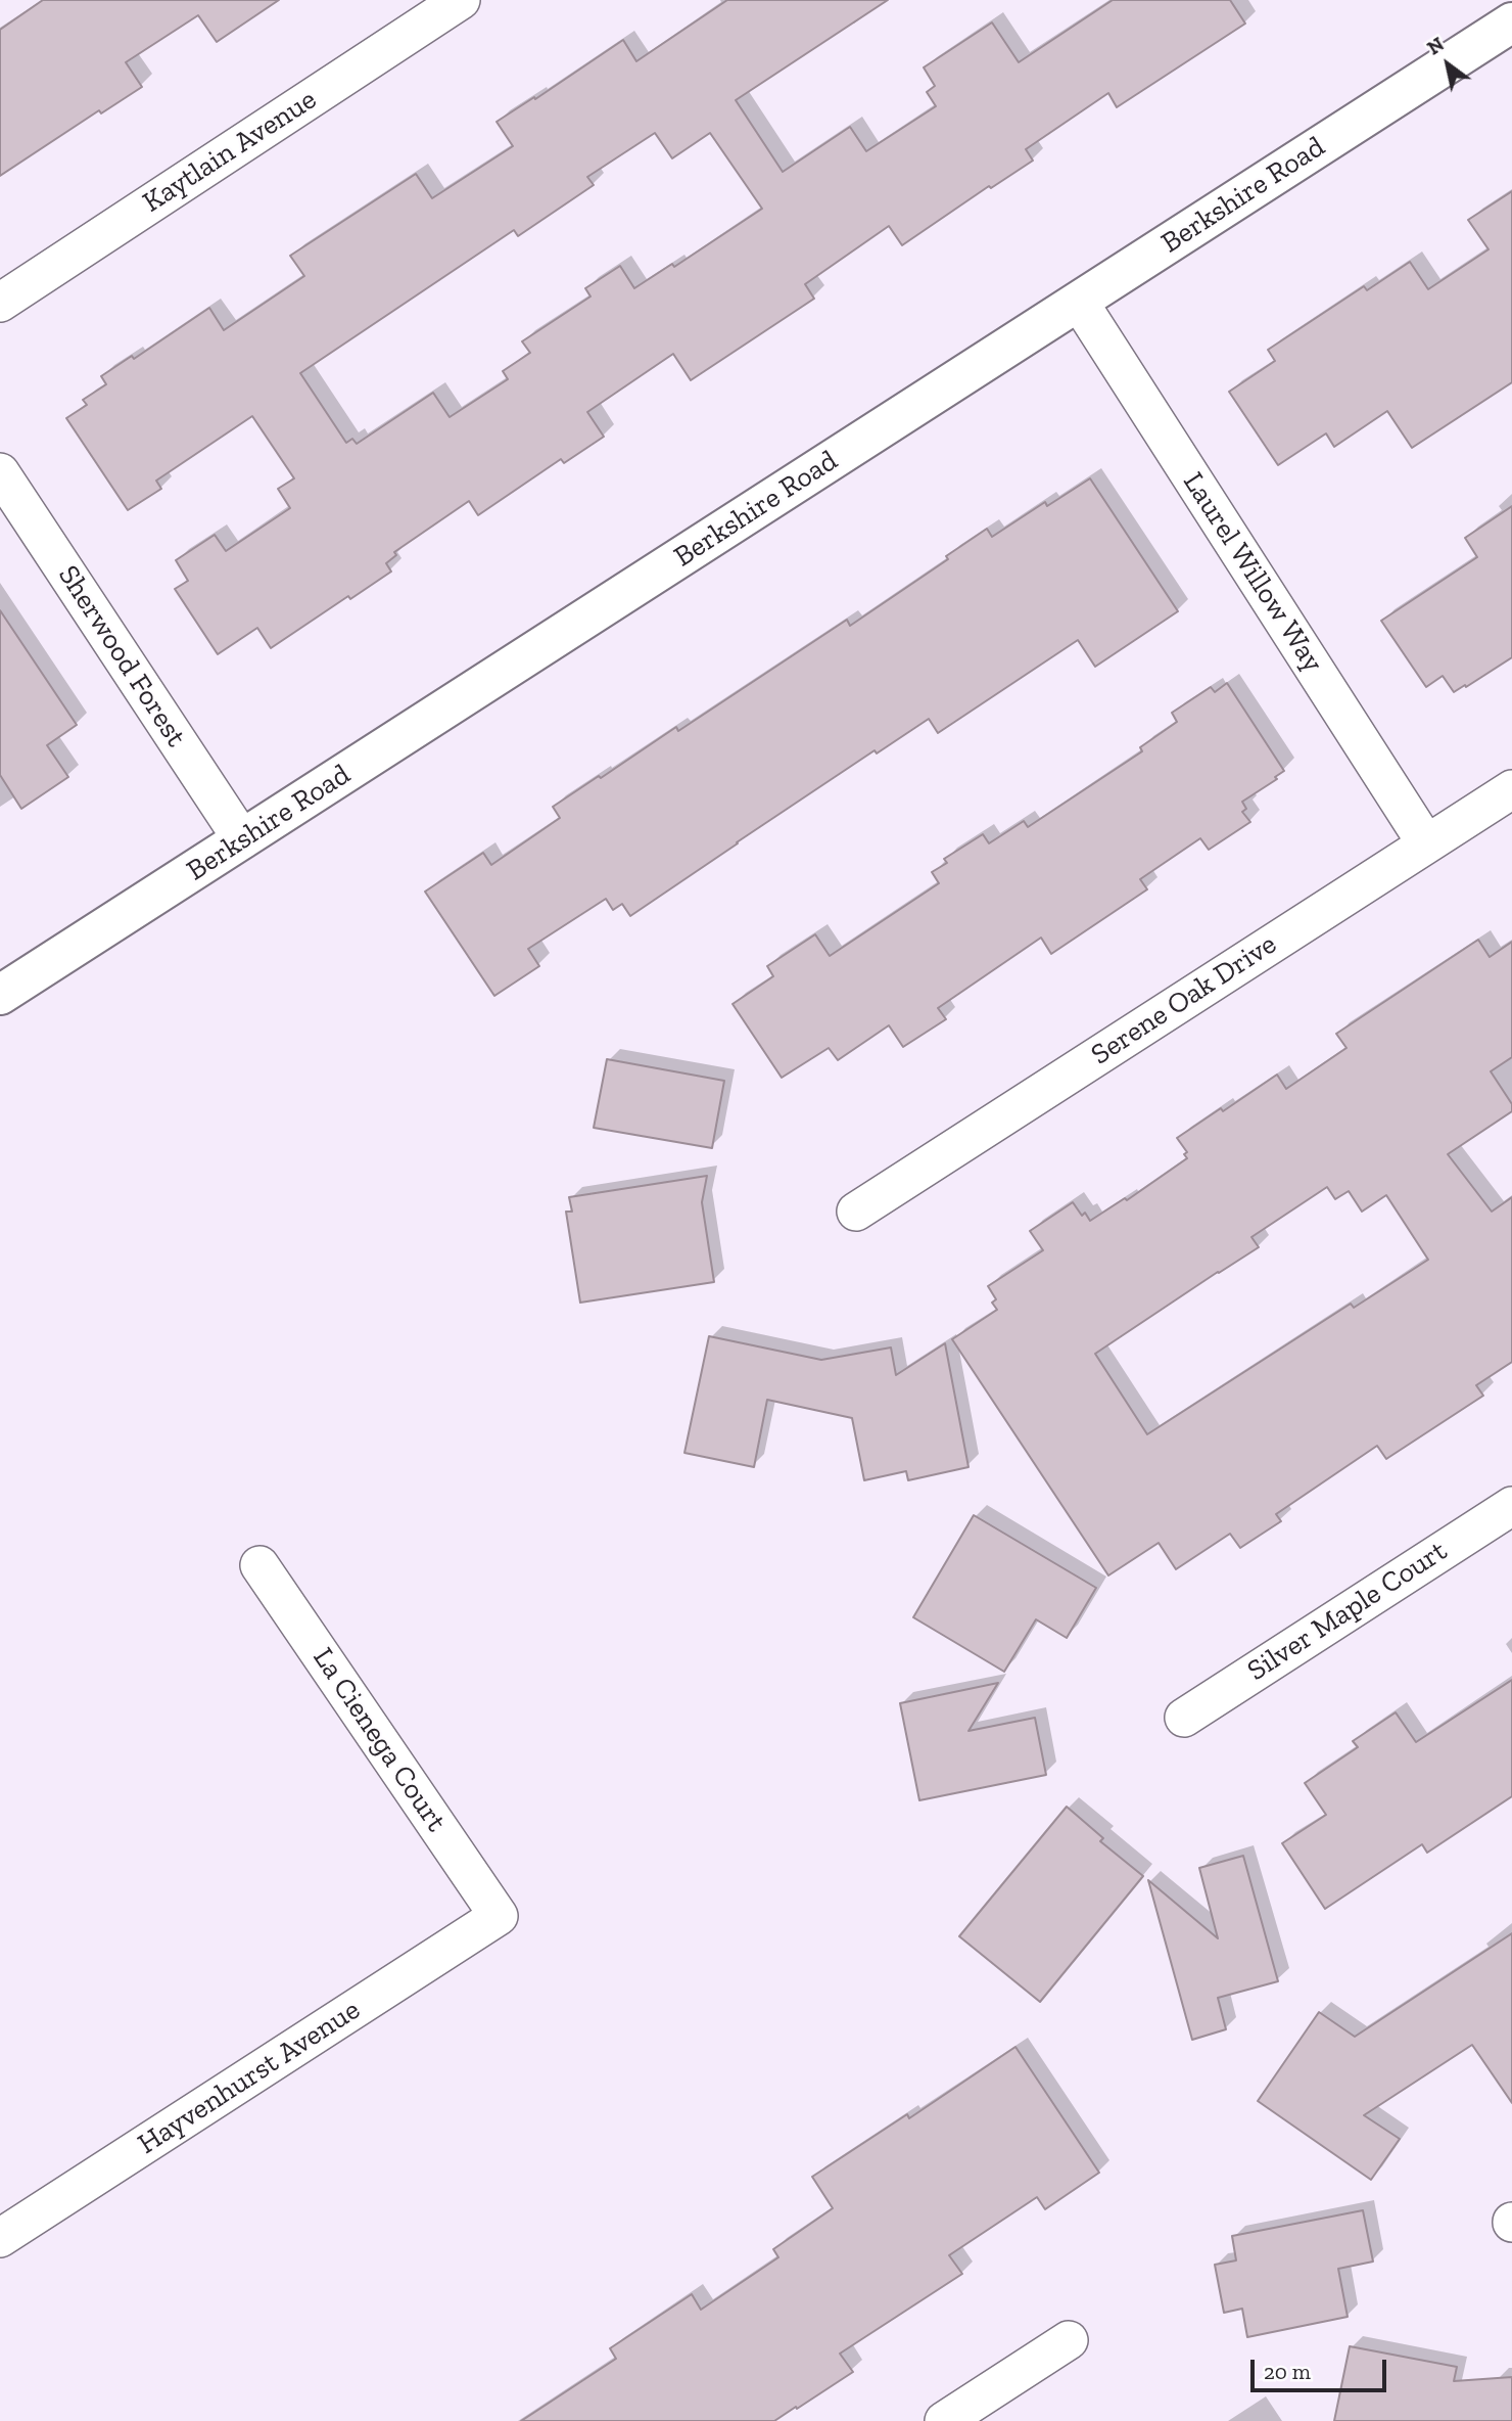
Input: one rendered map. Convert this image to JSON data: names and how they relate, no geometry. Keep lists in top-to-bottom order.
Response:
{
  "streets": {
    "street": [
      "Kaytlain Avenue",
      "Berkshire Road",
      "Laurel Willow Way",
      "Sherwood Forest",
      "Serene Oak Drive",
      "Silver Maple Court",
      "La Cienega Court",
      "Hayvenhurst Avenue"
    ]
  },
  "crossings": [
    ["Berkshire Road", "Laurel Willow Way"],
    ["Berkshire Road", "Sherwood Forest"],
    ["Laurel Willow Way", "Serene Oak Drive"],
    ["La Cienega Court", "Hayvenhurst Avenue"]
  ],
  "scale_bar": "20 m",
  "north": "top left"
}
